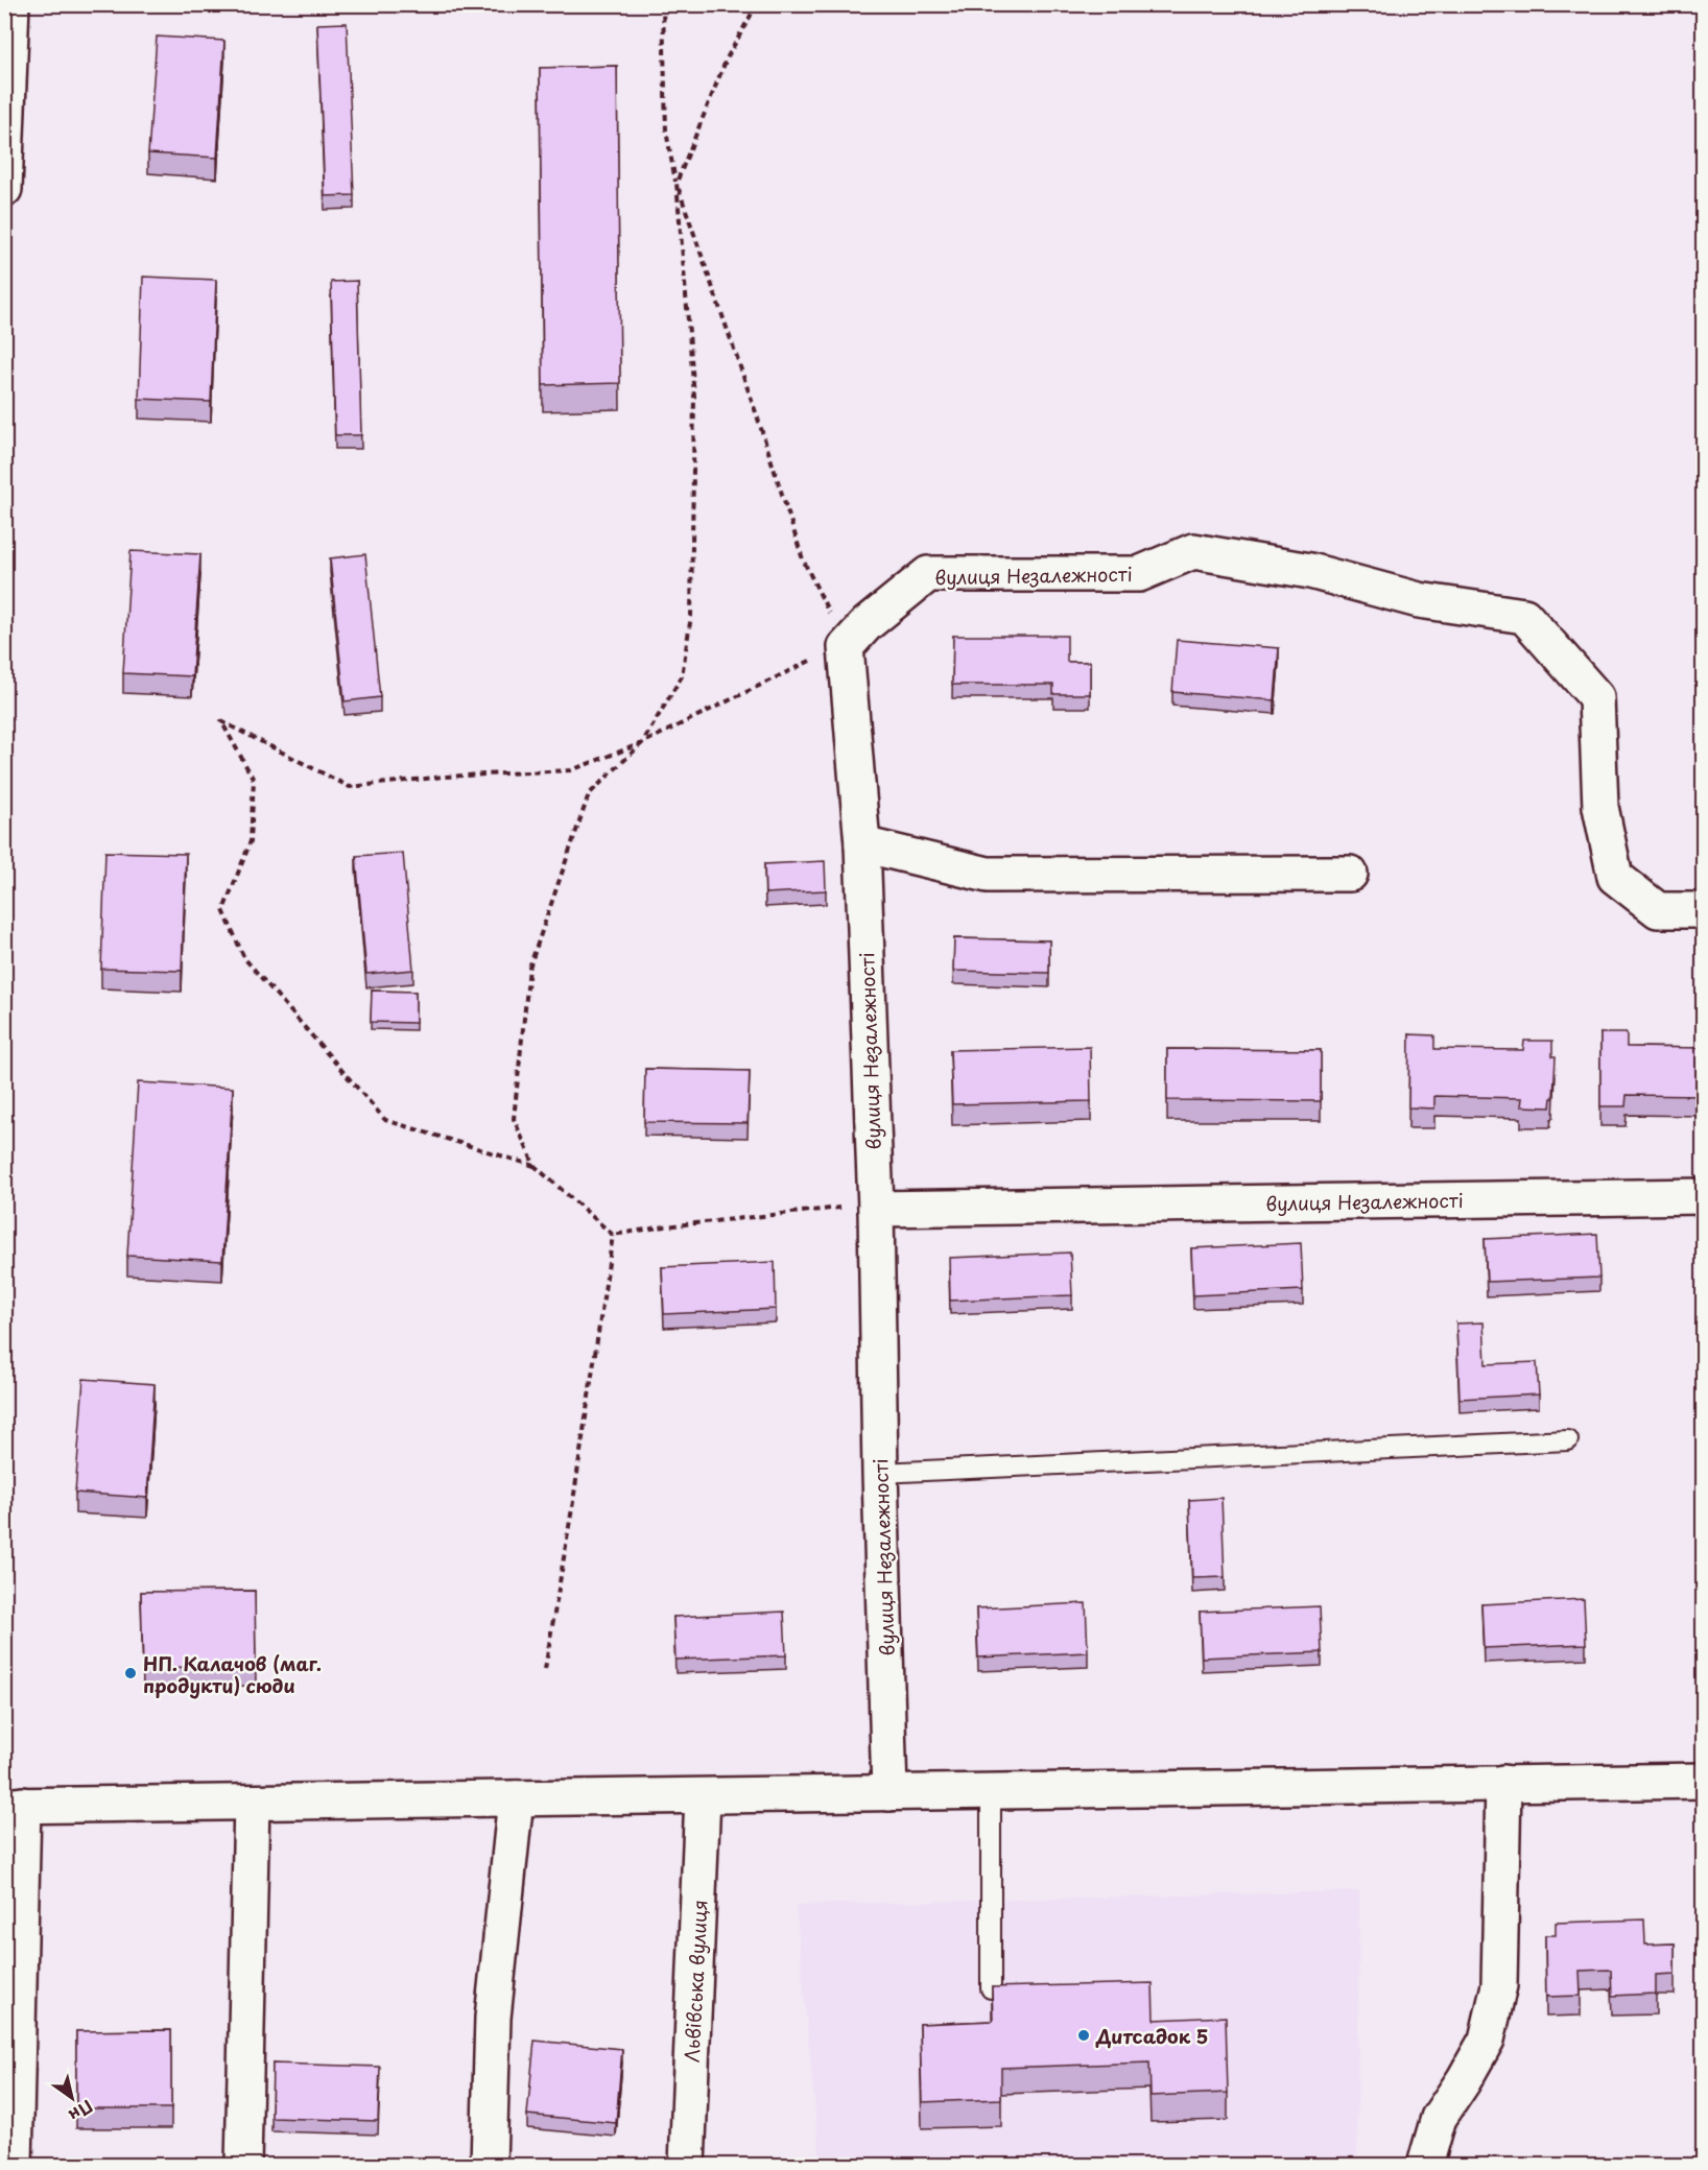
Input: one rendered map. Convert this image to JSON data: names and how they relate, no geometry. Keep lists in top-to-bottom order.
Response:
{
  "streets": {
    "street": ["вулиця Незалежності", "Львівська вулиця"]
  },
  "places": ["НП. Калачов (маг. продукти) сюди", "Дитсадок 5"],
  "north": "bottom right"
}
